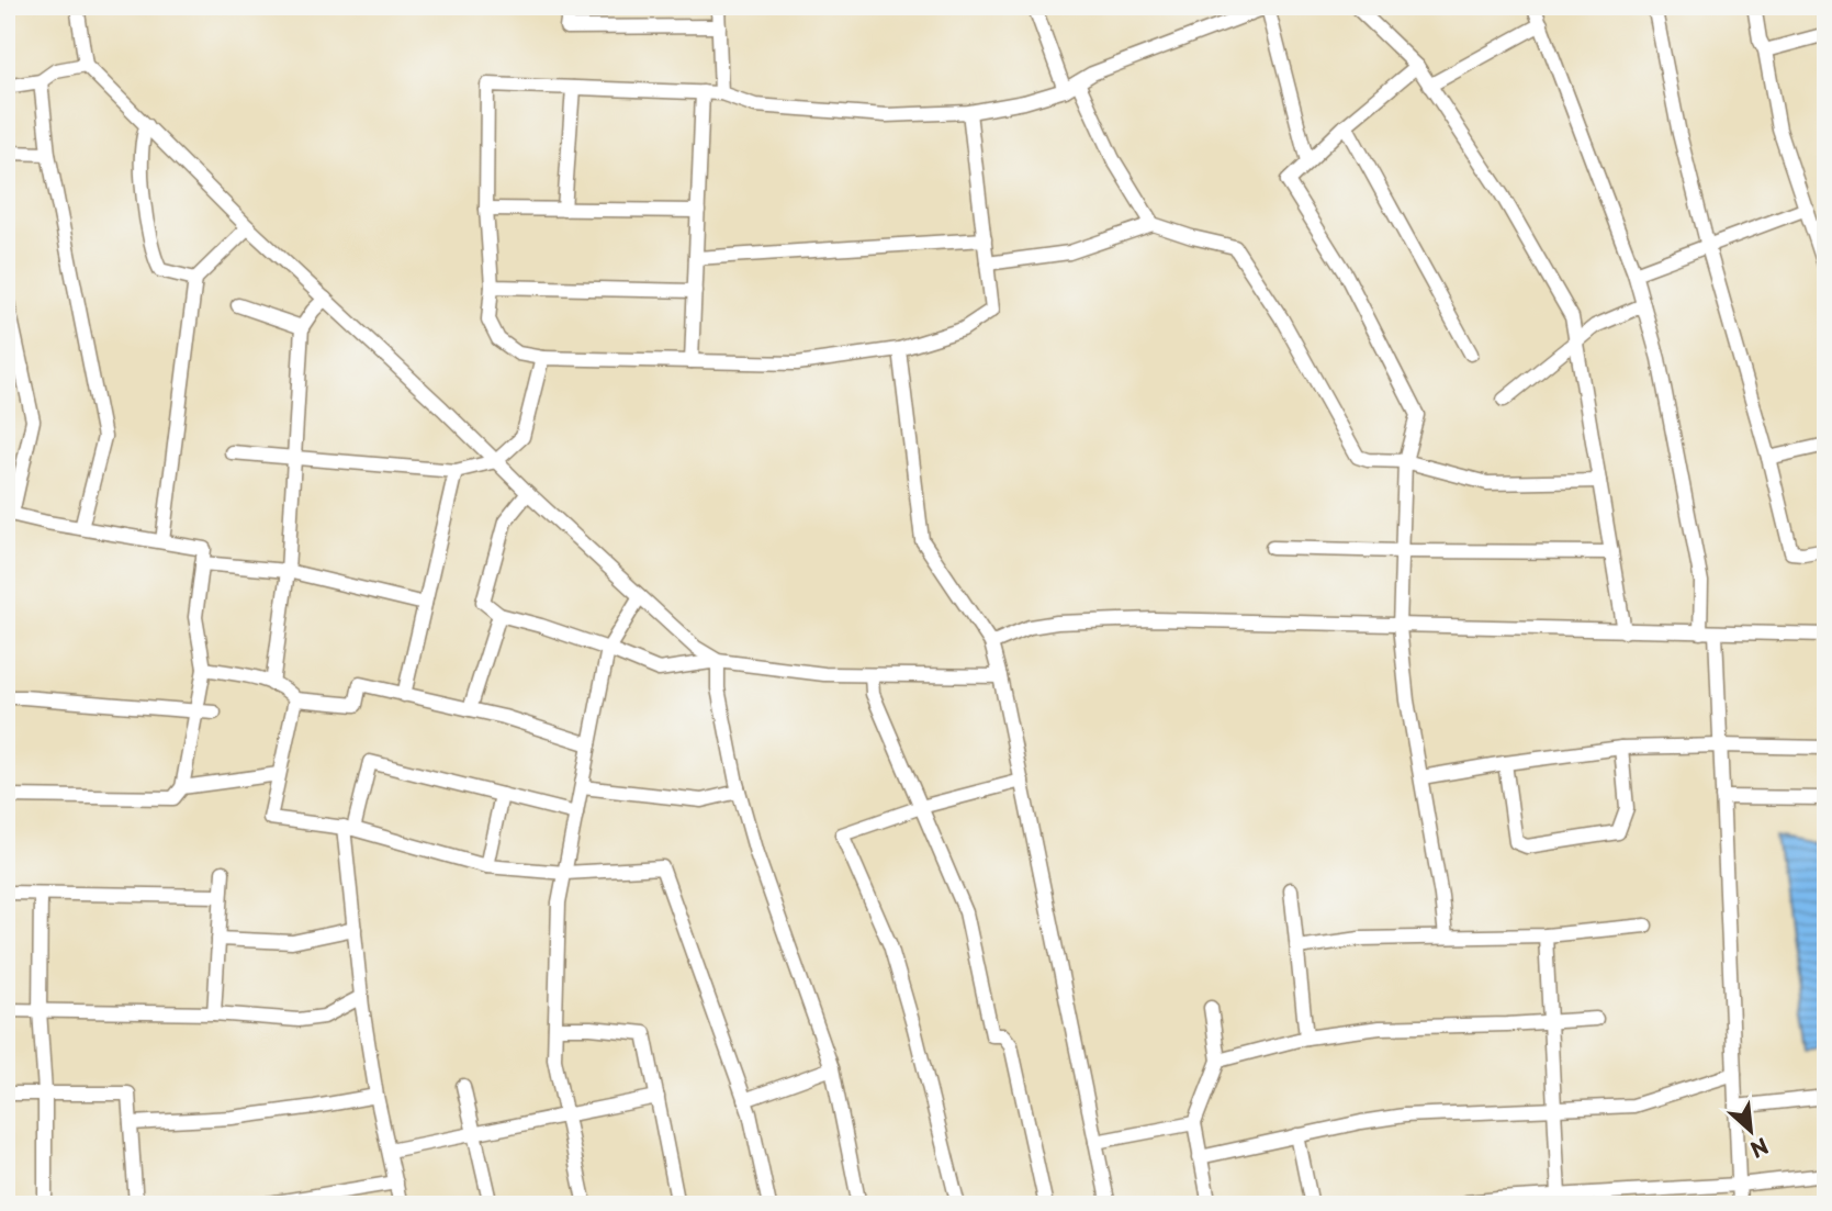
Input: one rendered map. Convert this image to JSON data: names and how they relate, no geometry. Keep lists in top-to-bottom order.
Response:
{
  "north": "bottom right"
}
